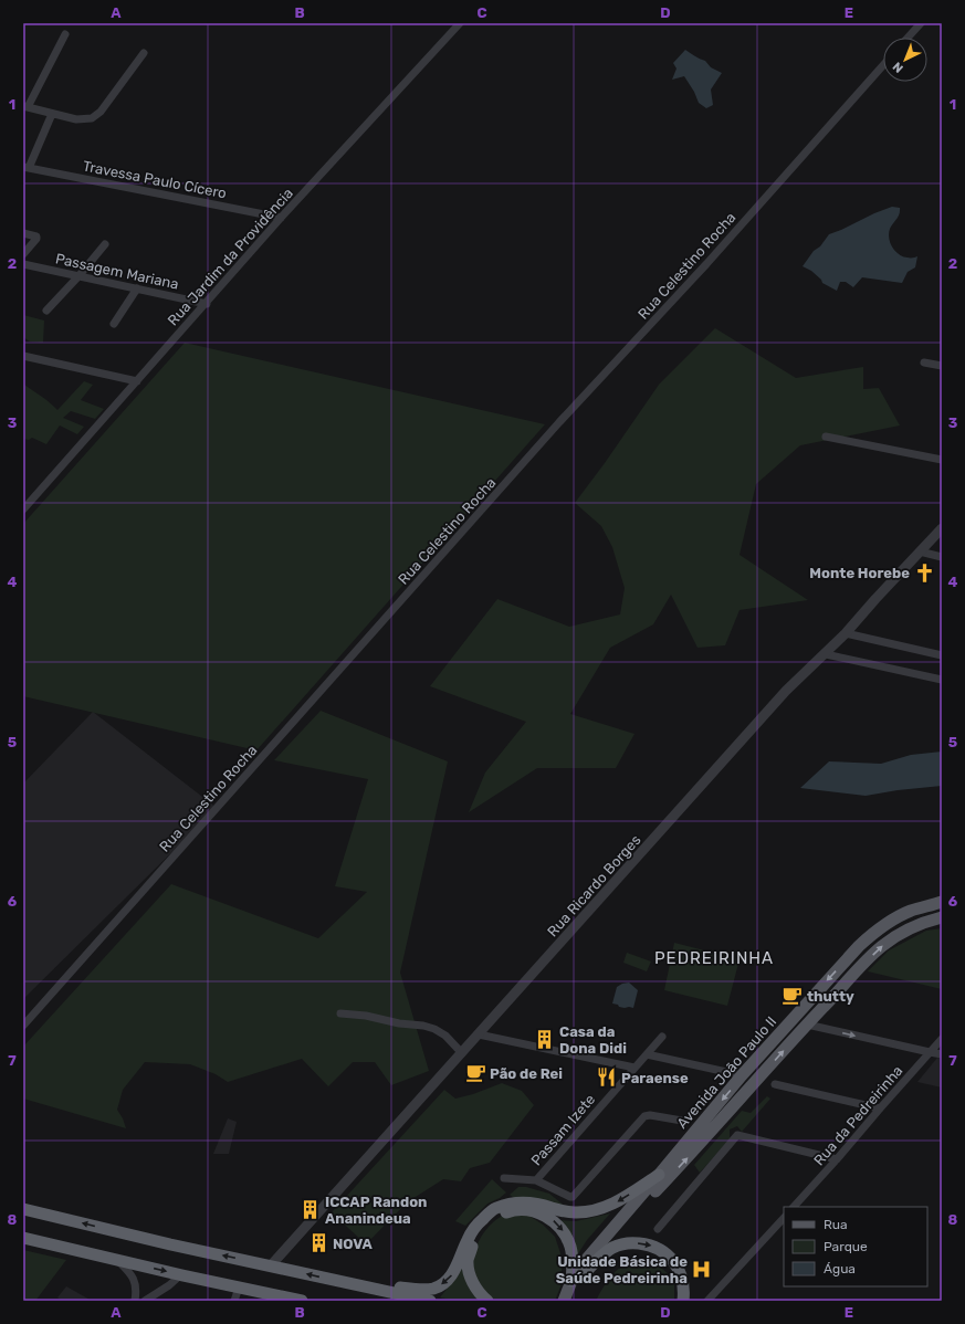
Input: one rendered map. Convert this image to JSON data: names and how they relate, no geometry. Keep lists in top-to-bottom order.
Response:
{
  "streets": {
    "main road": ["Avenida João Paulo II"],
    "street": [
      "Travessa Paulo Cícero",
      "Rua Jardim da Providência",
      "Rua Celestino Rocha",
      "Passagem Mariana",
      "Rua Ricardo Borges",
      "Rua da Pedreirinha",
      "Passam Izete"
    ]
  },
  "crossings": [
    ["Travessa Paulo Cícero", "Rua Jardim da Providência"],
    ["Rua Jardim da Providência", "Passagem Mariana"]
  ],
  "districts": ["PEDREIRINHA"],
  "places": {
    "church": ["Monte Horebe"],
    "cafe": ["thutty", "Pão de Rei"],
    "building": ["Casa da Dona Didi", "ICCAP Randon Ananindeua", "NOVA"],
    "restaurant": ["Paraense"],
    "hospital": ["Unidade Básica de Saúde Pedreirinha"]
  },
  "legend": ["Rua", "Parque", "Água"],
  "north": "bottom left",
  "grid": {
    "columns": [
      "A",
      "B",
      "C",
      "D",
      "E"
    ],
    "rows": [
      "1",
      "2",
      "3",
      "4",
      "5",
      "6",
      "7",
      "8"
    ]
  }
}
